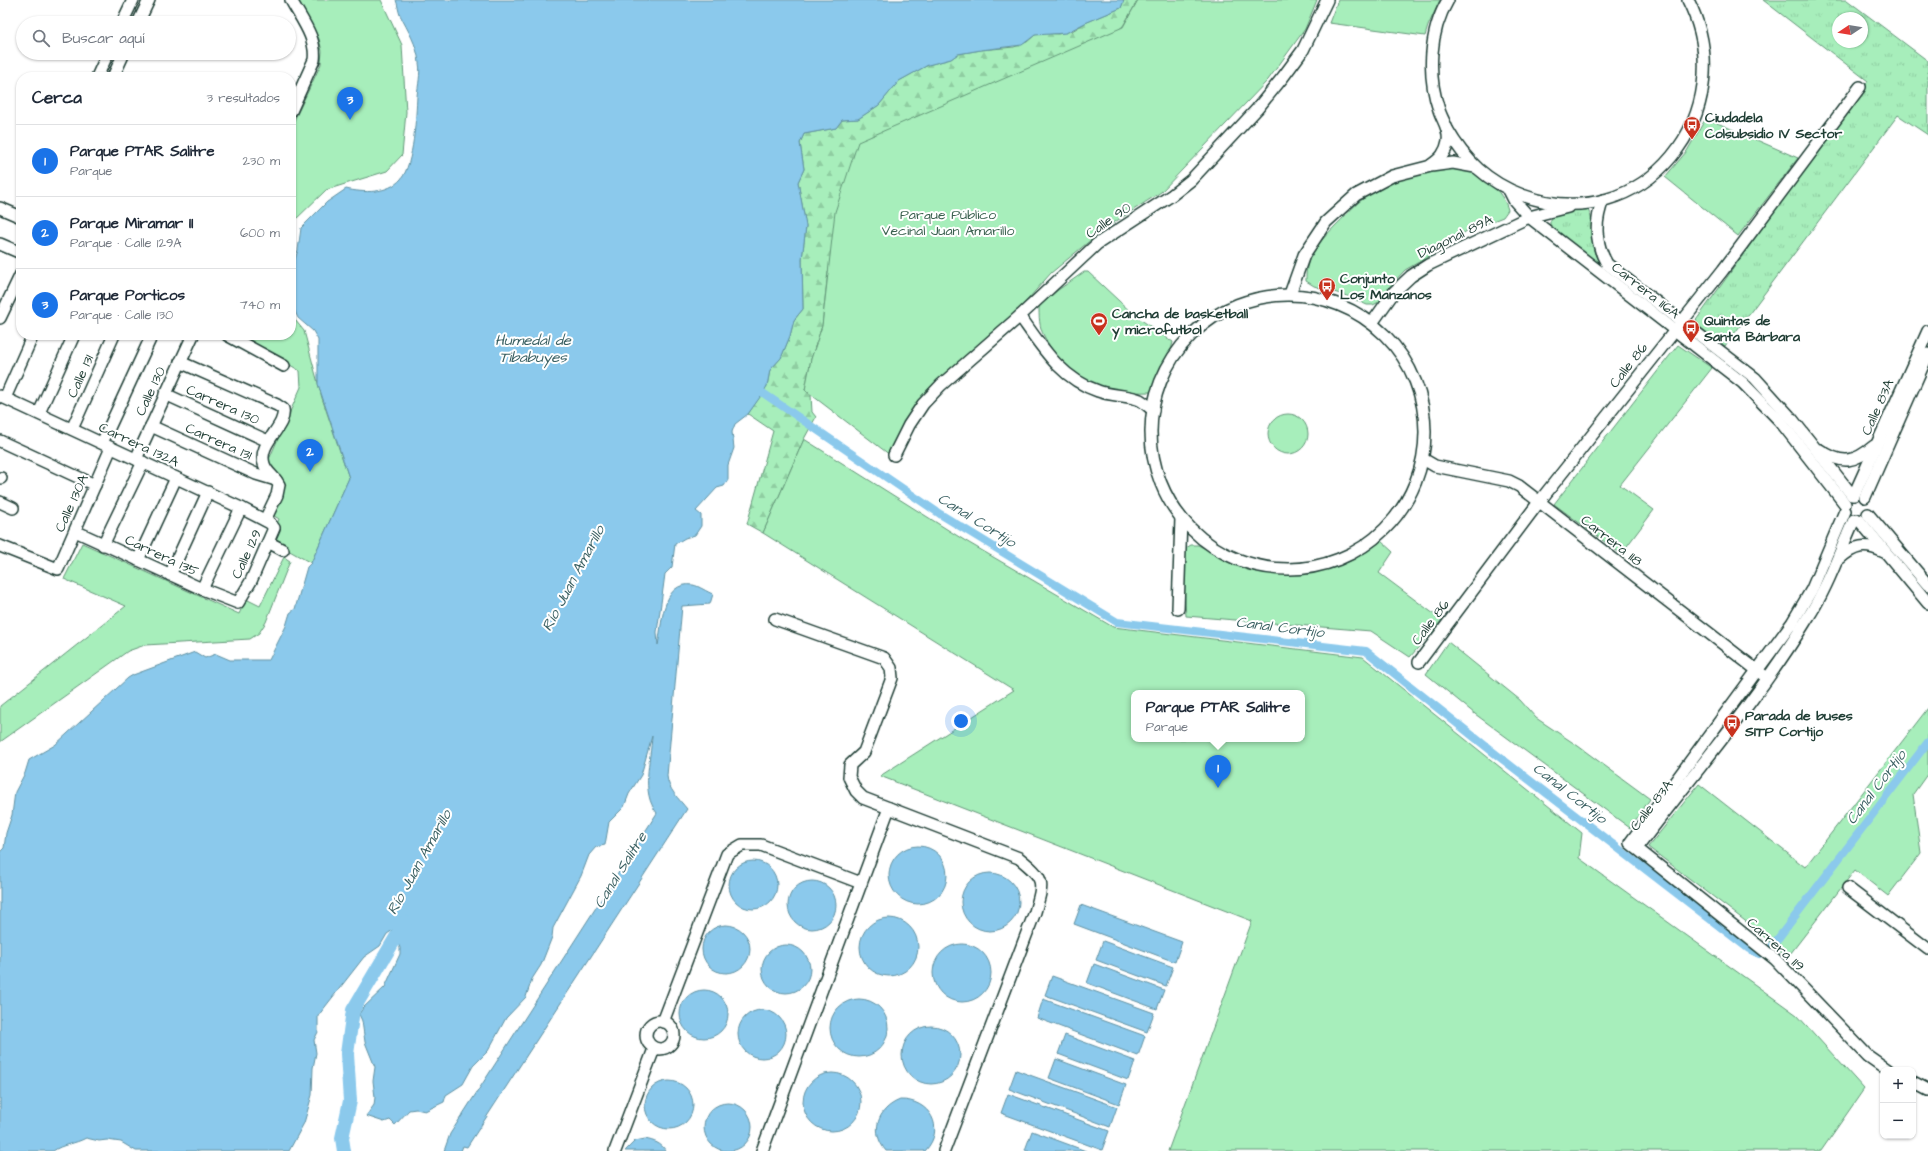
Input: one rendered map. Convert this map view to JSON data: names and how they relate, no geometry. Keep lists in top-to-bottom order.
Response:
{
  "streets": {
    "street": [
      "Calle 90",
      "Diagonal 89A",
      "Carrera 116A",
      "Calle 86",
      "Calle 131",
      "Calle 130",
      "Carrera 130",
      "Calle 83A",
      "Carrera 131",
      "Carrera 132A",
      "Calle 130A",
      "Carrera 118",
      "Calle 129",
      "Carrera 135",
      "Carrera 119"
    ]
  },
  "crossings": [
    ["Diagonal 89A", "Carrera 116A"],
    ["Carrera 116A", "Calle 86"],
    ["Carrera 116A", "Calle 83A"],
    ["Calle 86", "Carrera 118"],
    ["Calle 131", "Carrera 132A"],
    ["Calle 130", "Carrera 130"],
    ["Calle 130", "Carrera 131"],
    ["Calle 130", "Carrera 132A"],
    ["Calle 130", "Carrera 135"],
    ["Calle 83A", "Carrera 118"],
    ["Calle 83A", "Carrera 119"],
    ["Carrera 132A", "Calle 130A"],
    ["Carrera 132A", "Calle 129"],
    ["Calle 130A", "Carrera 135"],
    ["Calle 129", "Carrera 135"]
  ],
  "water": [
    "Humedal de Tibabuyes",
    "Canal Cortijo",
    "Río Juan Amarillo",
    "Canal Salitre"
  ],
  "parks": ["Parque Público Vecinal Juan Amarillo"],
  "places": {
    "bus stop": [
      "Ciudadela Colsubsidio IV Sector",
      "Conjunto Los Manzanos",
      "Quintas de Santa Bárbara",
      "Parada de buses SITP Cortijo"
    ],
    "sports": ["Cancha de basketball y microfutbol"]
  },
  "north": "left",
  "page": {
    "search": "Buscar aquí",
    "heading": ["Cerca", "3 resultados"],
    "pins": ["3", "2", "1"],
    "list": [
      {
        "mark": "1",
        "name": "Parque PTAR Salitre",
        "note": "Parque",
        "value": "230 m"
      },
      {
        "mark": "2",
        "name": "Parque Miramar II",
        "note": "Parque · Calle 129A",
        "value": "600 m"
      },
      {
        "mark": "3",
        "name": "Parque Porticos",
        "note": "Parque · Calle 130",
        "value": "740 m"
      }
    ],
    "popup": ["Parque PTAR Salitre", "Parque"],
    "map_buttons": ["+", "−"]
  }
}
